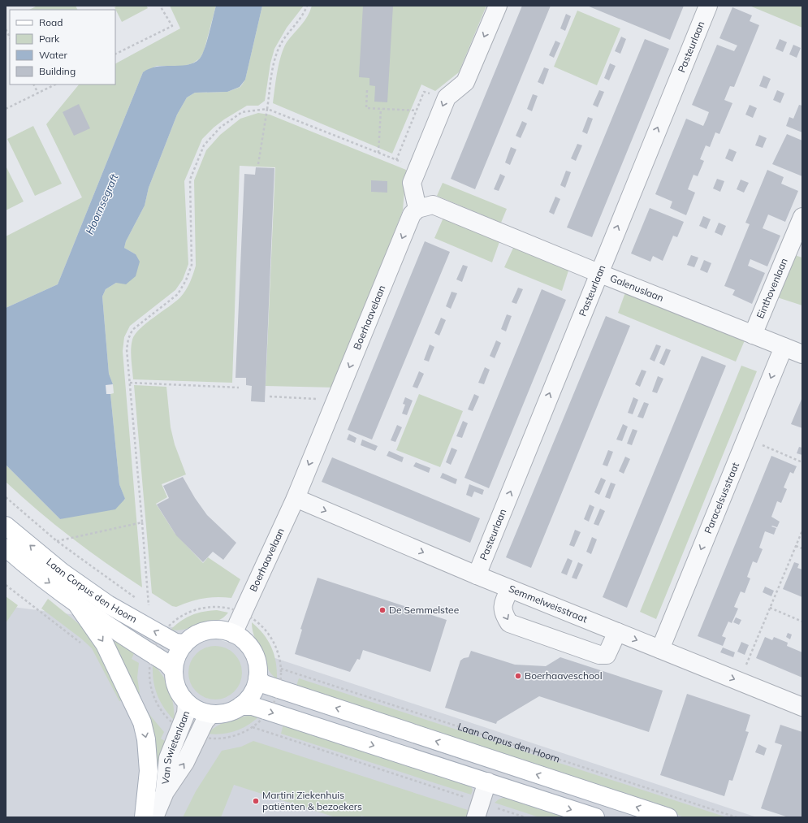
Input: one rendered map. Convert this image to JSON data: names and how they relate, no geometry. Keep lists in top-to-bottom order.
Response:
{
  "streets": {
    "main road": ["Laan Corpus den Hoorn"],
    "street": [
      "Pasteurlaan",
      "Einthovenlaan",
      "Galenuslaan",
      "Boerhaavelaan",
      "Paracelsusstraat",
      "Semmelweisstraat",
      "Van Swietenlaan"
    ]
  },
  "crossings": [
    ["Pasteurlaan", "Galenuslaan"],
    ["Pasteurlaan", "Semmelweisstraat"],
    ["Einthovenlaan", "Galenuslaan"],
    ["Galenuslaan", "Boerhaavelaan"],
    ["Galenuslaan", "Paracelsusstraat"],
    ["Boerhaavelaan", "Laan Corpus den Hoorn"],
    ["Boerhaavelaan", "Semmelweisstraat"],
    ["Boerhaavelaan", "Van Swietenlaan"],
    ["Paracelsusstraat", "Semmelweisstraat"],
    ["Laan Corpus den Hoorn", "Van Swietenlaan"]
  ],
  "one_way": [
    "Pasteurlaan",
    "Boerhaavelaan",
    "Paracelsusstraat",
    "Semmelweisstraat"
  ],
  "water": ["Hoornsegraft"],
  "places": ["De Semmelstee", "Boerhaaveschool", "Martini Ziekenhuis patiënten & bezoekers"],
  "legend": [
    "Road",
    "Park",
    "Water",
    "Building"
  ]
}
